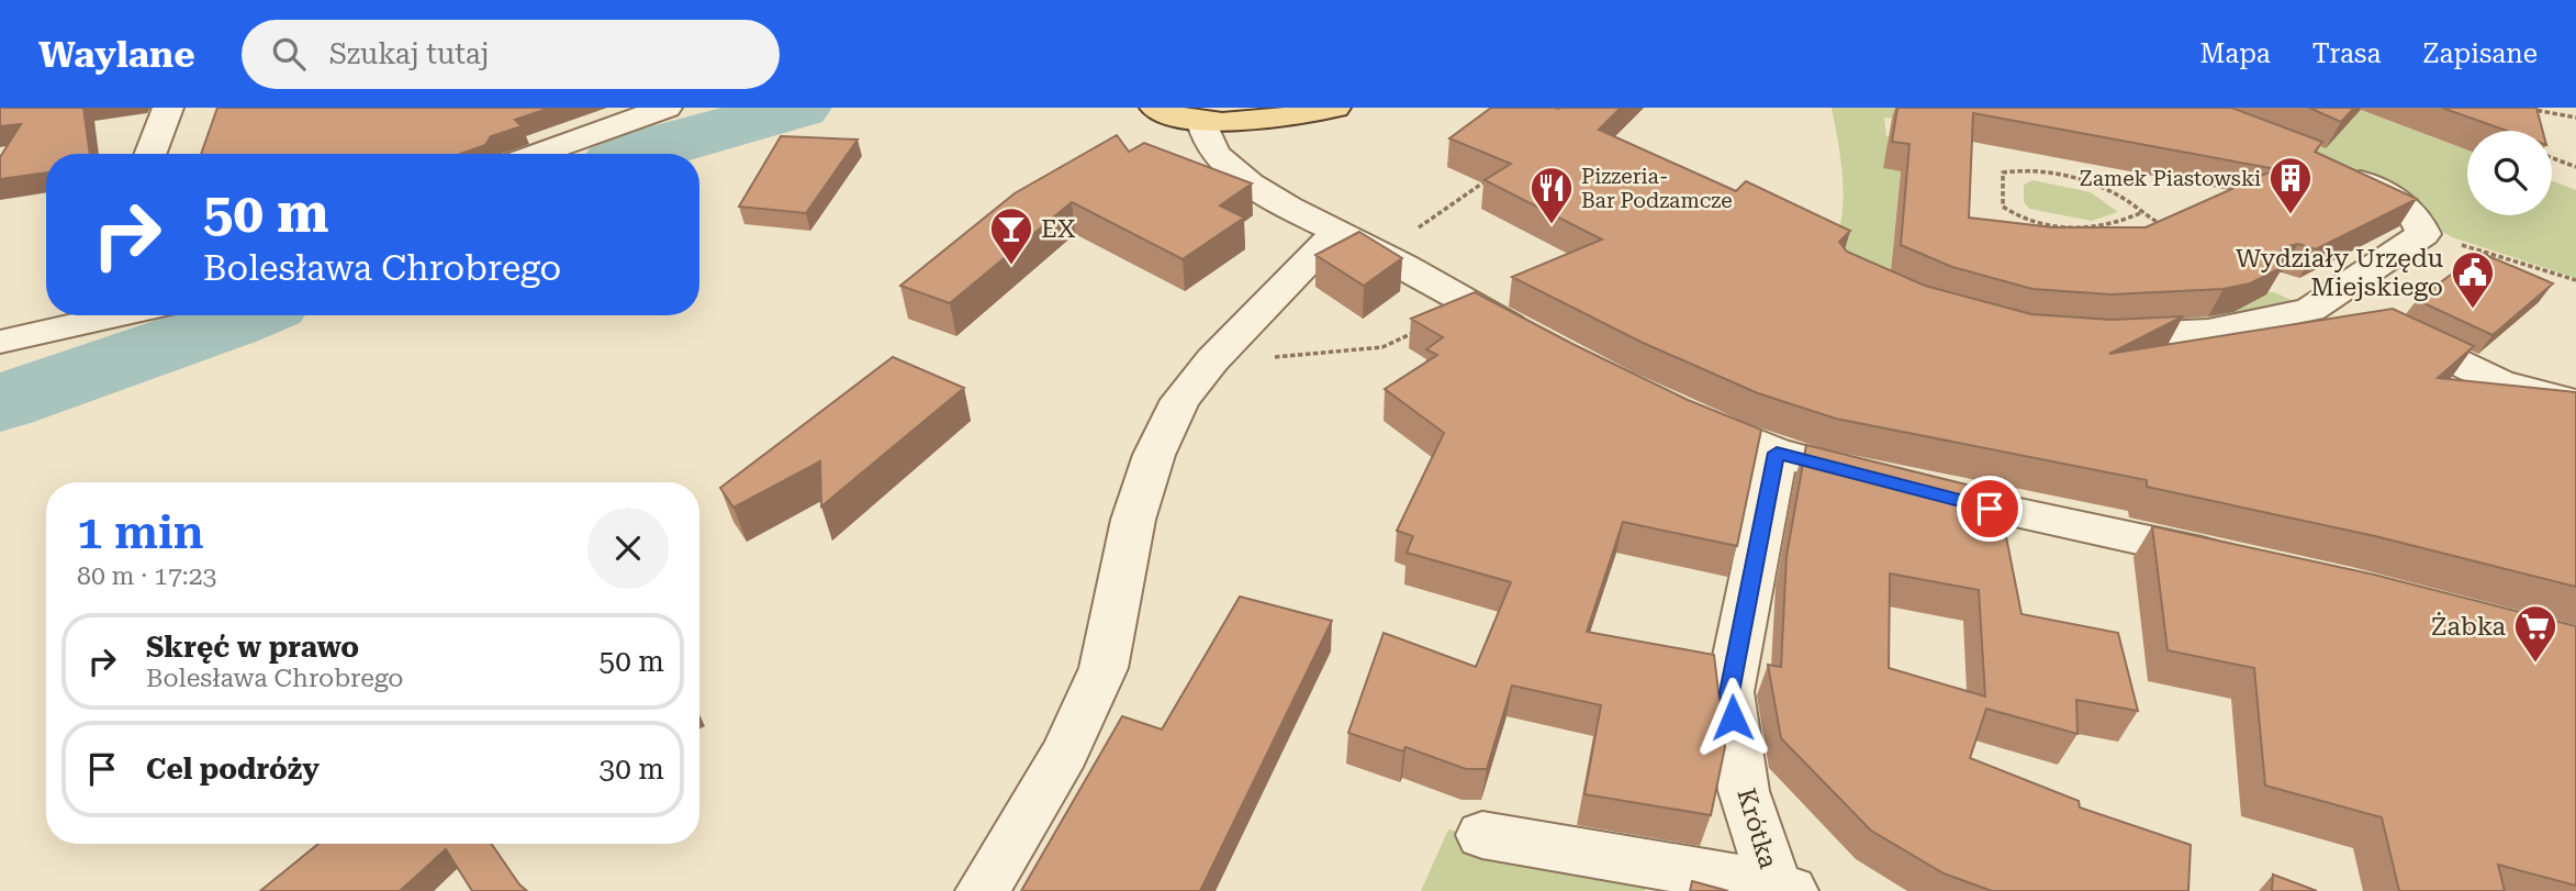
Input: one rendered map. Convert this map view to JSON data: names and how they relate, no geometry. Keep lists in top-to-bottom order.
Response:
{
  "streets": {
    "street": ["Krótka"]
  },
  "places": {
    "building": ["Zamek Piastowski"],
    "restaurant": ["Pizzeria- Bar Podzamcze"],
    "bar": ["EX"],
    "public building": ["Wydziały Urzędu Miejskiego"],
    "supermarket": ["Żabka"]
  },
  "page": {
    "header": "Waylane",
    "search": "Szukaj tutaj",
    "nav": ["Mapa", "Trasa", "Zapisane"],
    "turn": ["50 m", "Bolesława Chrobrego"],
    "heading": ["1 min", "80 m · 17:23"],
    "list": [
      {
        "name": "Skręć w prawo",
        "note": "Bolesława Chrobrego",
        "value": "50 m"
      },
      {
        "name": "Cel podróży",
        "value": "30 m"
      }
    ]
  }
}
